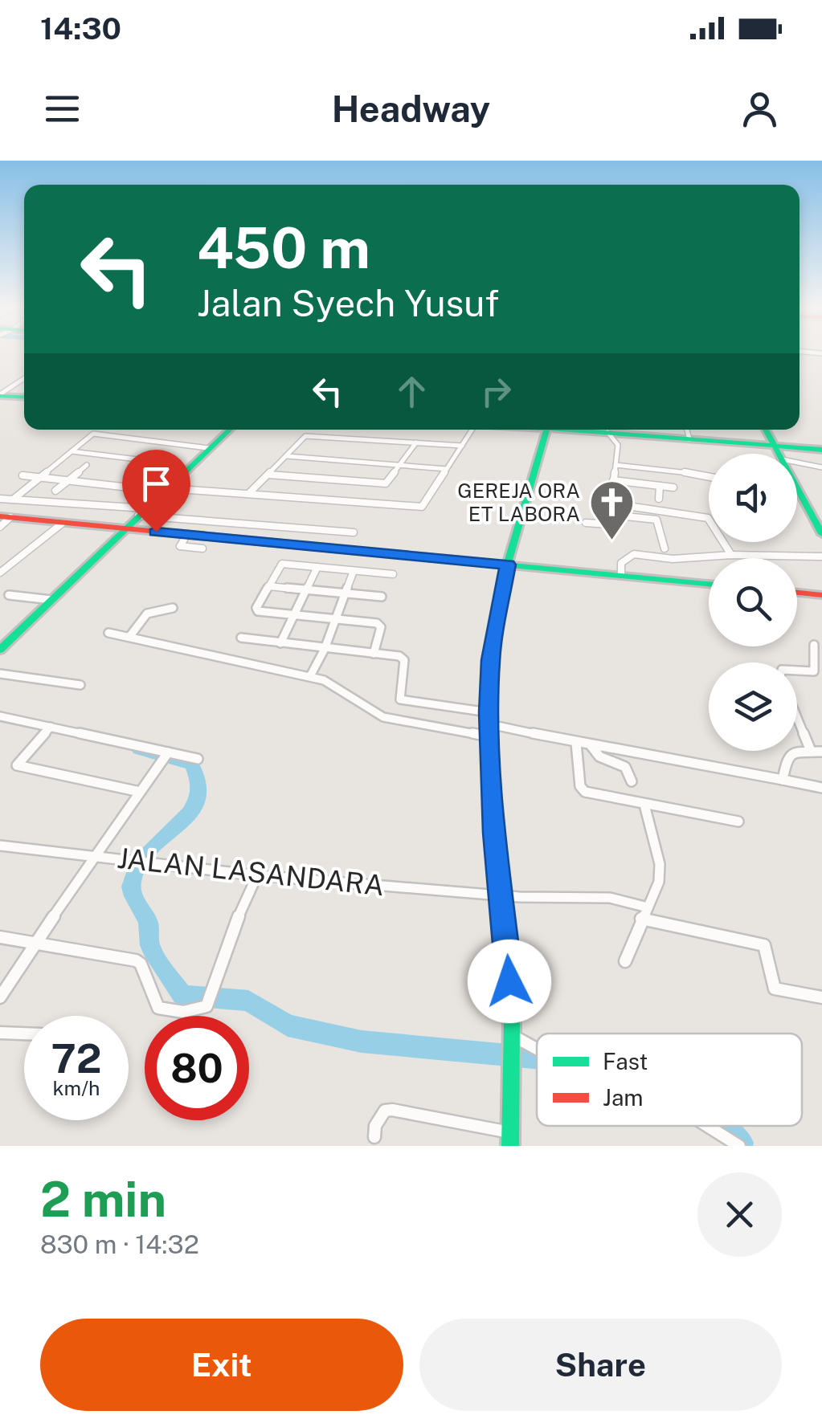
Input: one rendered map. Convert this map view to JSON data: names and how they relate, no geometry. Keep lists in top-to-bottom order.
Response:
{
  "streets": {
    "street": ["JALAN LASANDARA"]
  },
  "places": {
    "church": ["GEREJA ORA ET LABORA"]
  },
  "legend": ["Fast", "Jam"],
  "page": {
    "status": "14:30",
    "header": "Headway",
    "turn": ["450 m", "Jalan Syech Yusuf"],
    "speed": "72 km/h",
    "limit": "80",
    "heading": ["2 min", "830 m · 14:32"],
    "buttons": ["Exit", "Share"]
  }
}
